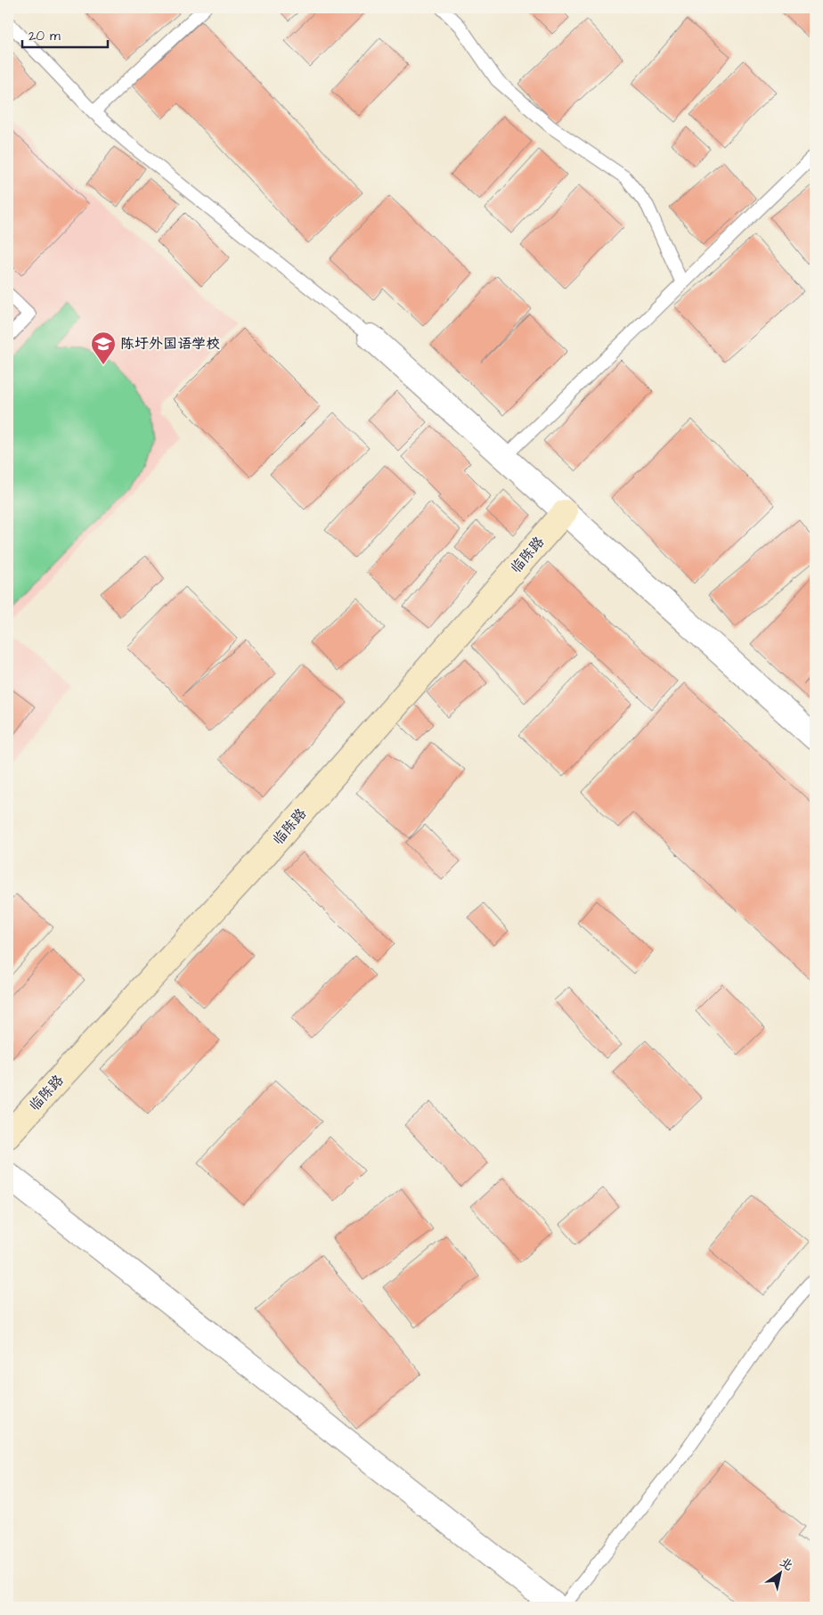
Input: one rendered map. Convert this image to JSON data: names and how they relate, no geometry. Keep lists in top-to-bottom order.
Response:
{
  "streets": {
    "street": ["临陈路"]
  },
  "places": {
    "school or university": ["陈圩外国语学校"]
  },
  "scale_bar": "20 m",
  "north": "top right"
}
